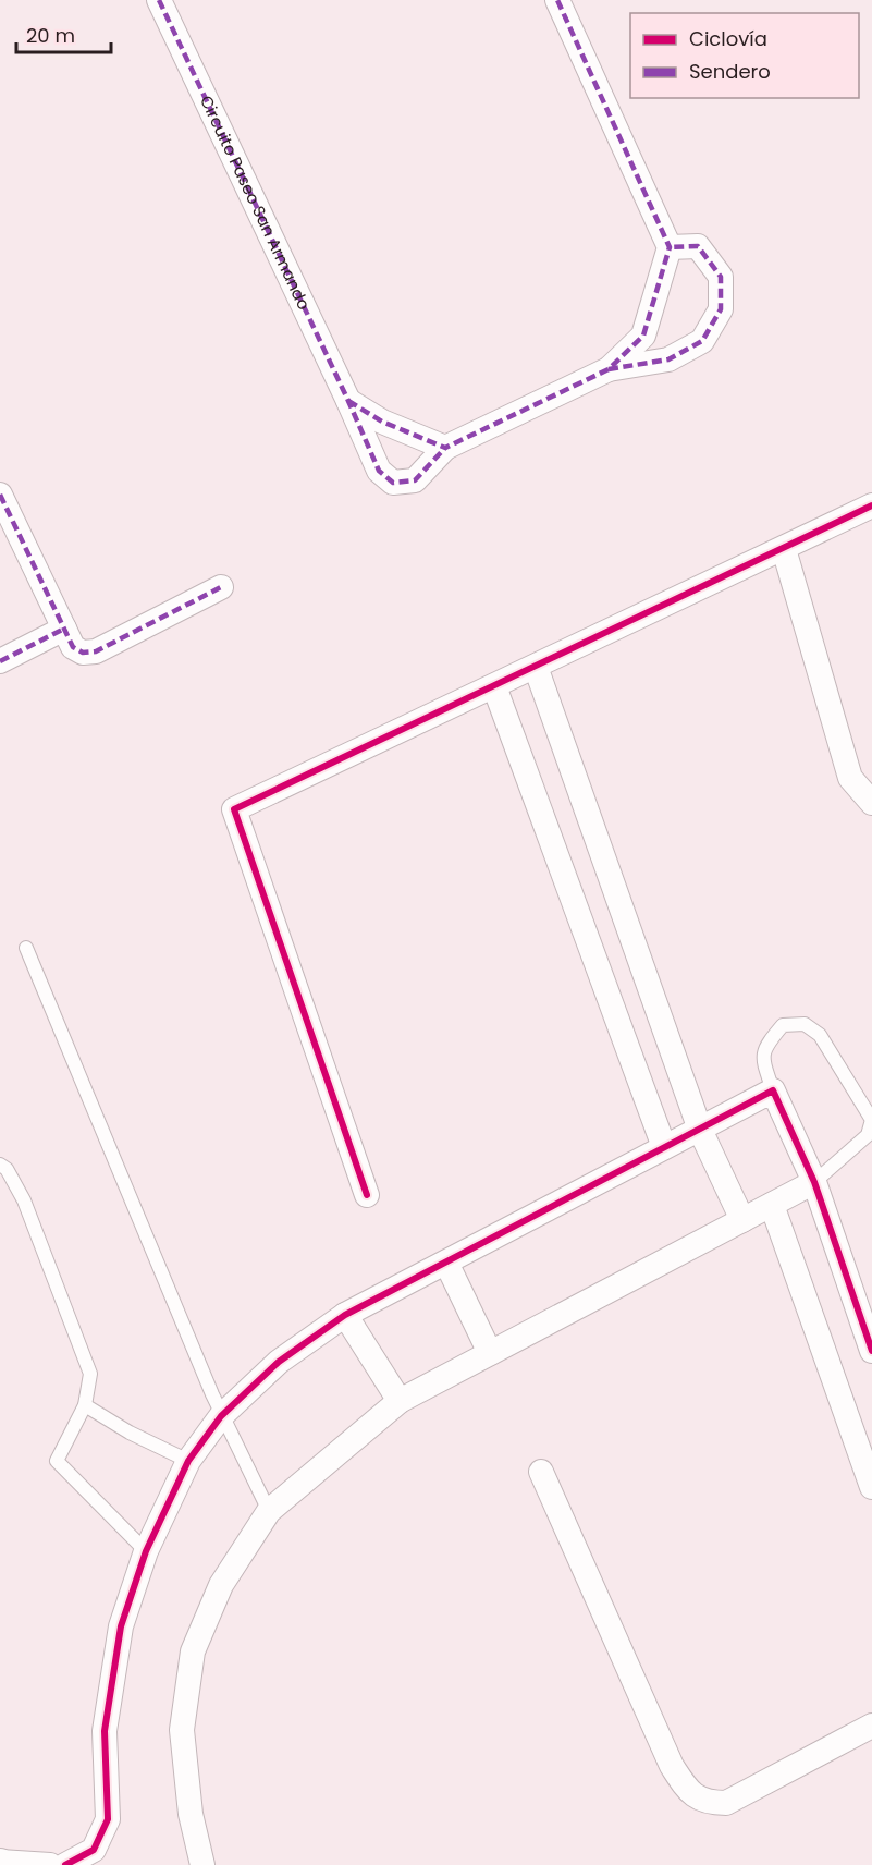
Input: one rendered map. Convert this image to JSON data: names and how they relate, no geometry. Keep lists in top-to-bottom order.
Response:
{
  "streets": {
    "street": ["Circuito Paseo San Armando"]
  },
  "legend": ["Ciclovía", "Sendero"],
  "scale_bar": "20 m"
}
